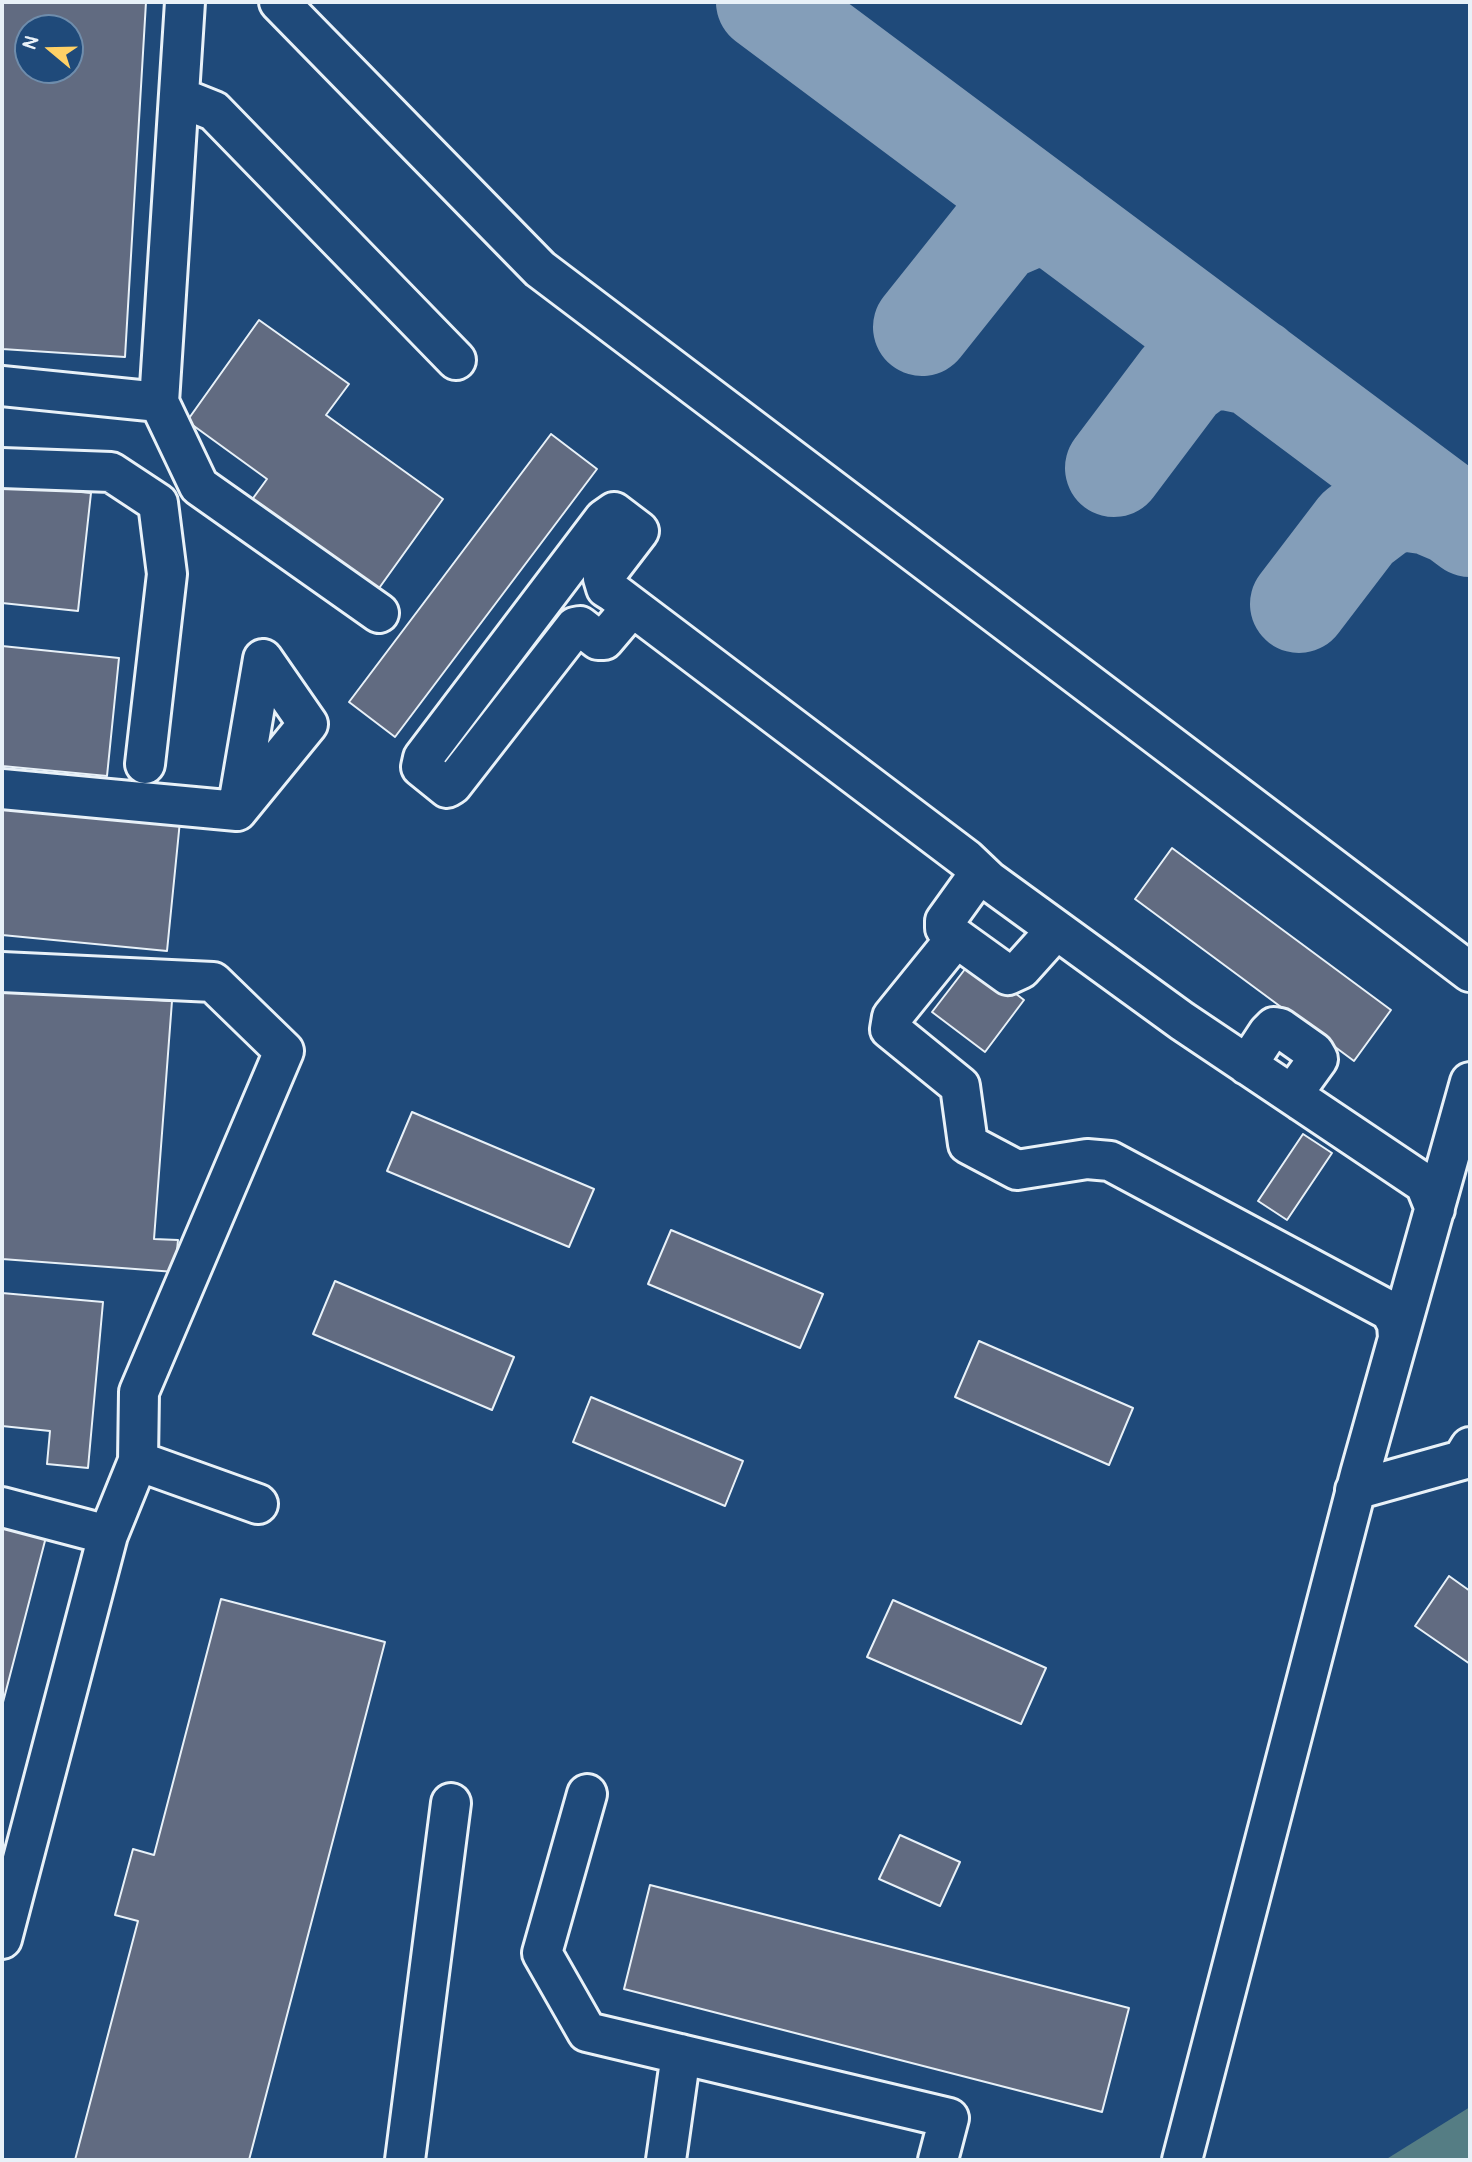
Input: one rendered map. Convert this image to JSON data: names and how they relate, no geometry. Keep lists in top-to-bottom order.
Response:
{
  "north": "left"
}
